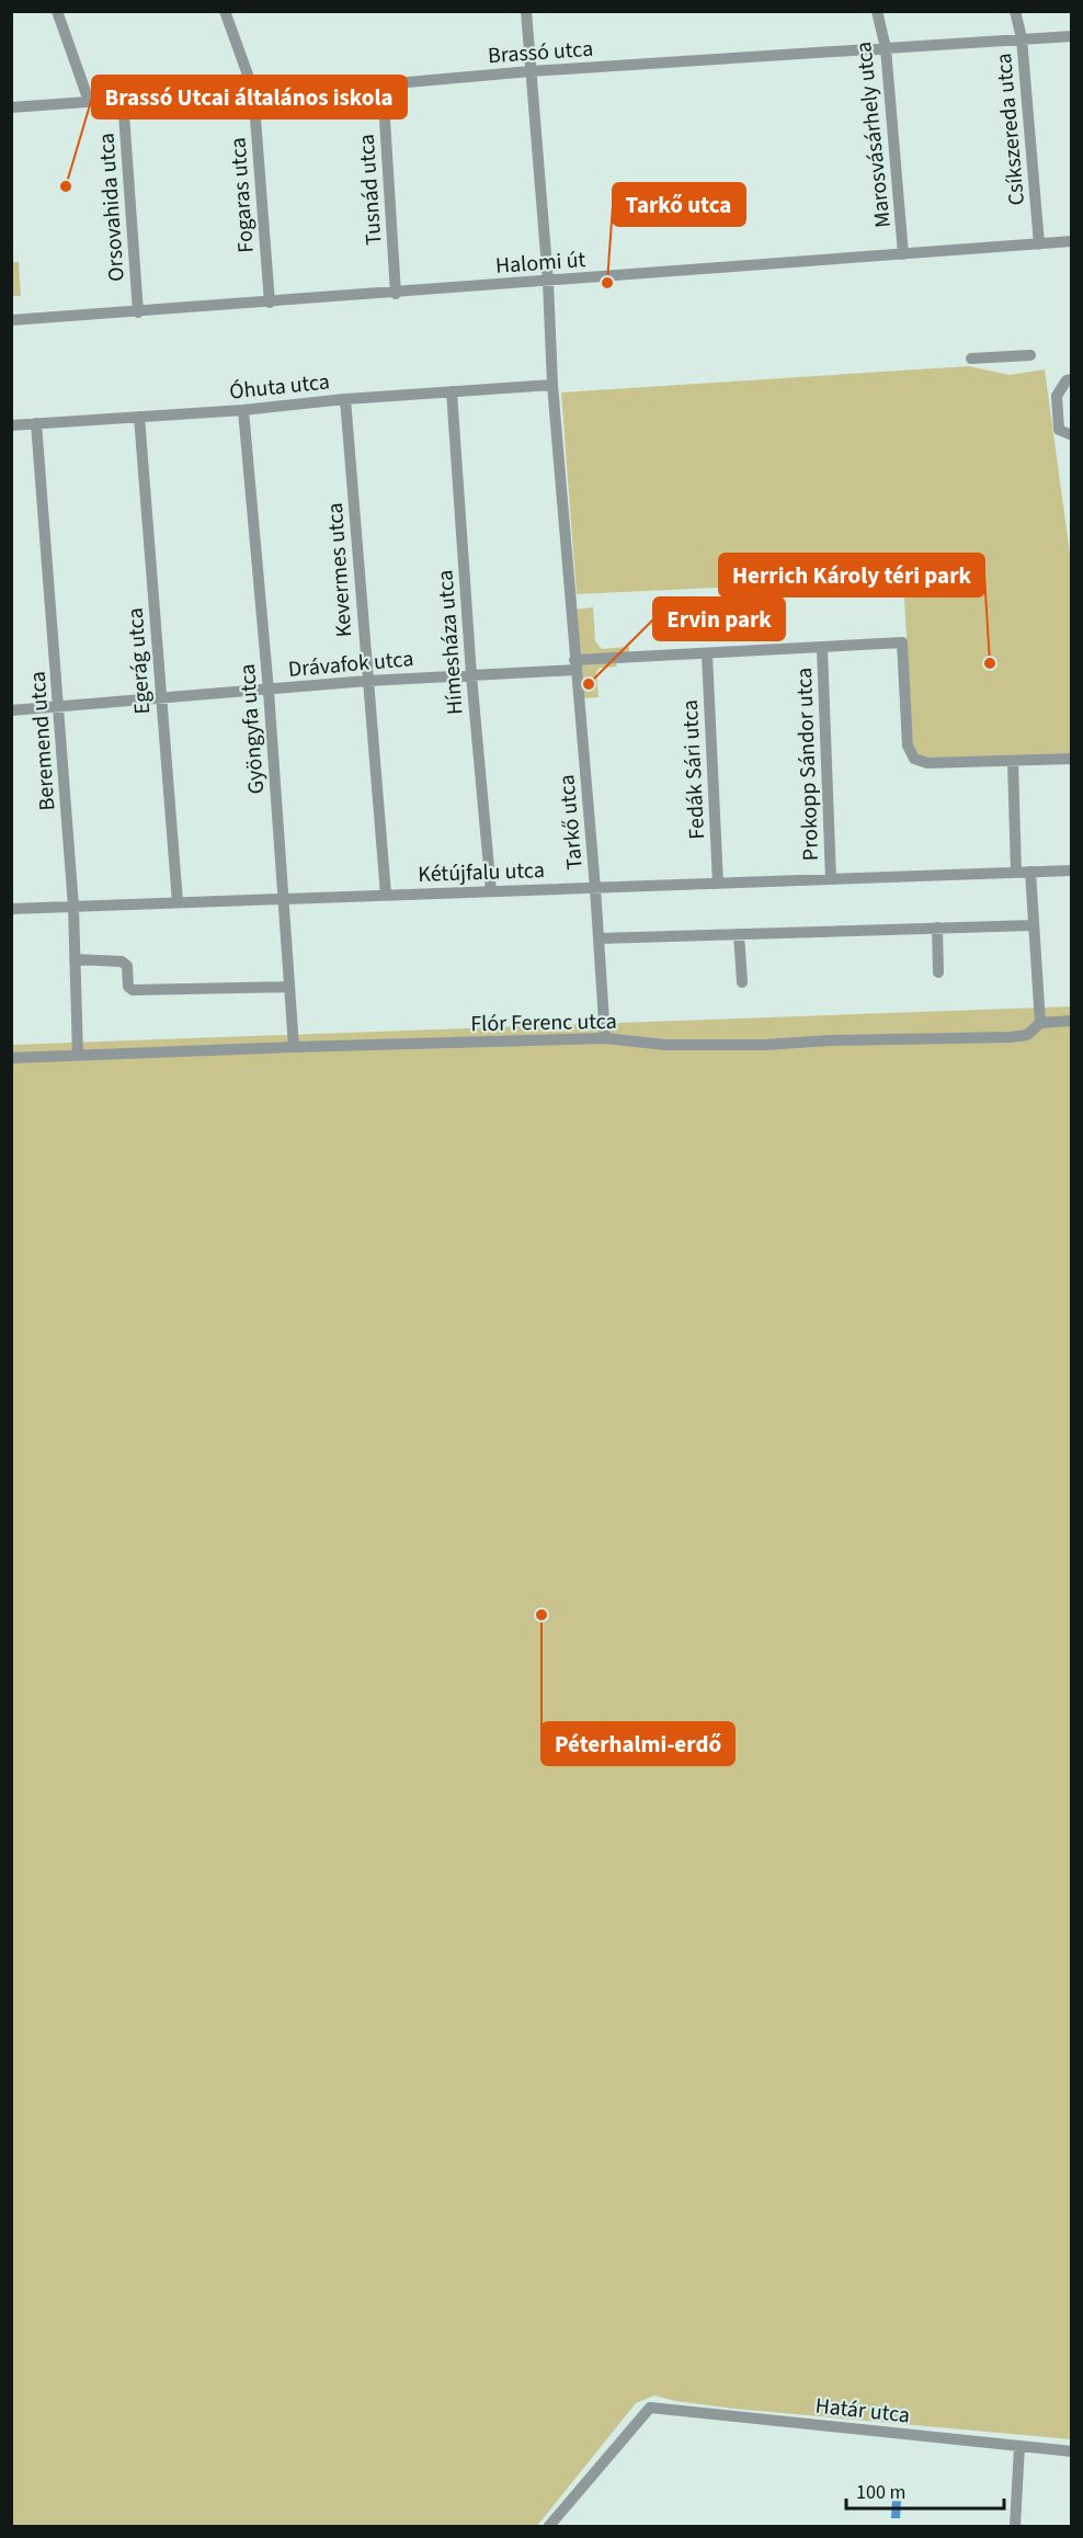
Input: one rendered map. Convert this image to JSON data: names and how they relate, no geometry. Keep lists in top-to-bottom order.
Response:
{
  "streets": {
    "street": [
      "Brassó utca",
      "Csíkszereda utca",
      "Marosvásárhely utca",
      "Tusnád utca",
      "Fogaras utca",
      "Orsovahida utca",
      "Halomi út",
      "Óhuta utca",
      "Kevermes utca",
      "Hímesháza utca",
      "Egerág utca",
      "Drávafok utca",
      "Gyöngyfa utca",
      "Beremend utca",
      "Prokopp Sándor utca",
      "Fedák Sári utca",
      "Tarkő utca",
      "Kétújfalu utca",
      "Flór Ferenc utca",
      "Határ utca"
    ]
  },
  "crossings": [
    ["Brassó utca", "Csíkszereda utca"],
    ["Brassó utca", "Marosvásárhely utca"],
    ["Brassó utca", "Tusnád utca"],
    ["Brassó utca", "Fogaras utca"],
    ["Brassó utca", "Orsovahida utca"],
    ["Brassó utca", "Tarkő utca"],
    ["Csíkszereda utca", "Halomi út"],
    ["Marosvásárhely utca", "Halomi út"],
    ["Tusnád utca", "Halomi út"],
    ["Fogaras utca", "Halomi út"],
    ["Orsovahida utca", "Halomi út"],
    ["Halomi út", "Tarkő utca"],
    ["Óhuta utca", "Kevermes utca"],
    ["Óhuta utca", "Hímesháza utca"],
    ["Óhuta utca", "Egerág utca"],
    ["Óhuta utca", "Gyöngyfa utca"],
    ["Óhuta utca", "Beremend utca"],
    ["Óhuta utca", "Tarkő utca"],
    ["Kevermes utca", "Drávafok utca"],
    ["Kevermes utca", "Kétújfalu utca"],
    ["Hímesháza utca", "Drávafok utca"],
    ["Hímesháza utca", "Kétújfalu utca"],
    ["Egerág utca", "Drávafok utca"],
    ["Egerág utca", "Kétújfalu utca"],
    ["Drávafok utca", "Gyöngyfa utca"],
    ["Drávafok utca", "Beremend utca"],
    ["Drávafok utca", "Prokopp Sándor utca"],
    ["Drávafok utca", "Fedák Sári utca"],
    ["Drávafok utca", "Tarkő utca"],
    ["Gyöngyfa utca", "Kétújfalu utca"],
    ["Gyöngyfa utca", "Flór Ferenc utca"],
    ["Beremend utca", "Kétújfalu utca"],
    ["Beremend utca", "Flór Ferenc utca"],
    ["Prokopp Sándor utca", "Kétújfalu utca"],
    ["Fedák Sári utca", "Kétújfalu utca"],
    ["Tarkő utca", "Kétújfalu utca"],
    ["Tarkő utca", "Flór Ferenc utca"]
  ],
  "places": [
    "Brassó Utcai általános iskola",
    "Tarkő utca",
    "Herrich Károly téri park",
    "Ervin park",
    "Péterhalmi-erdő"
  ],
  "scale_bar": "100 m"
}
